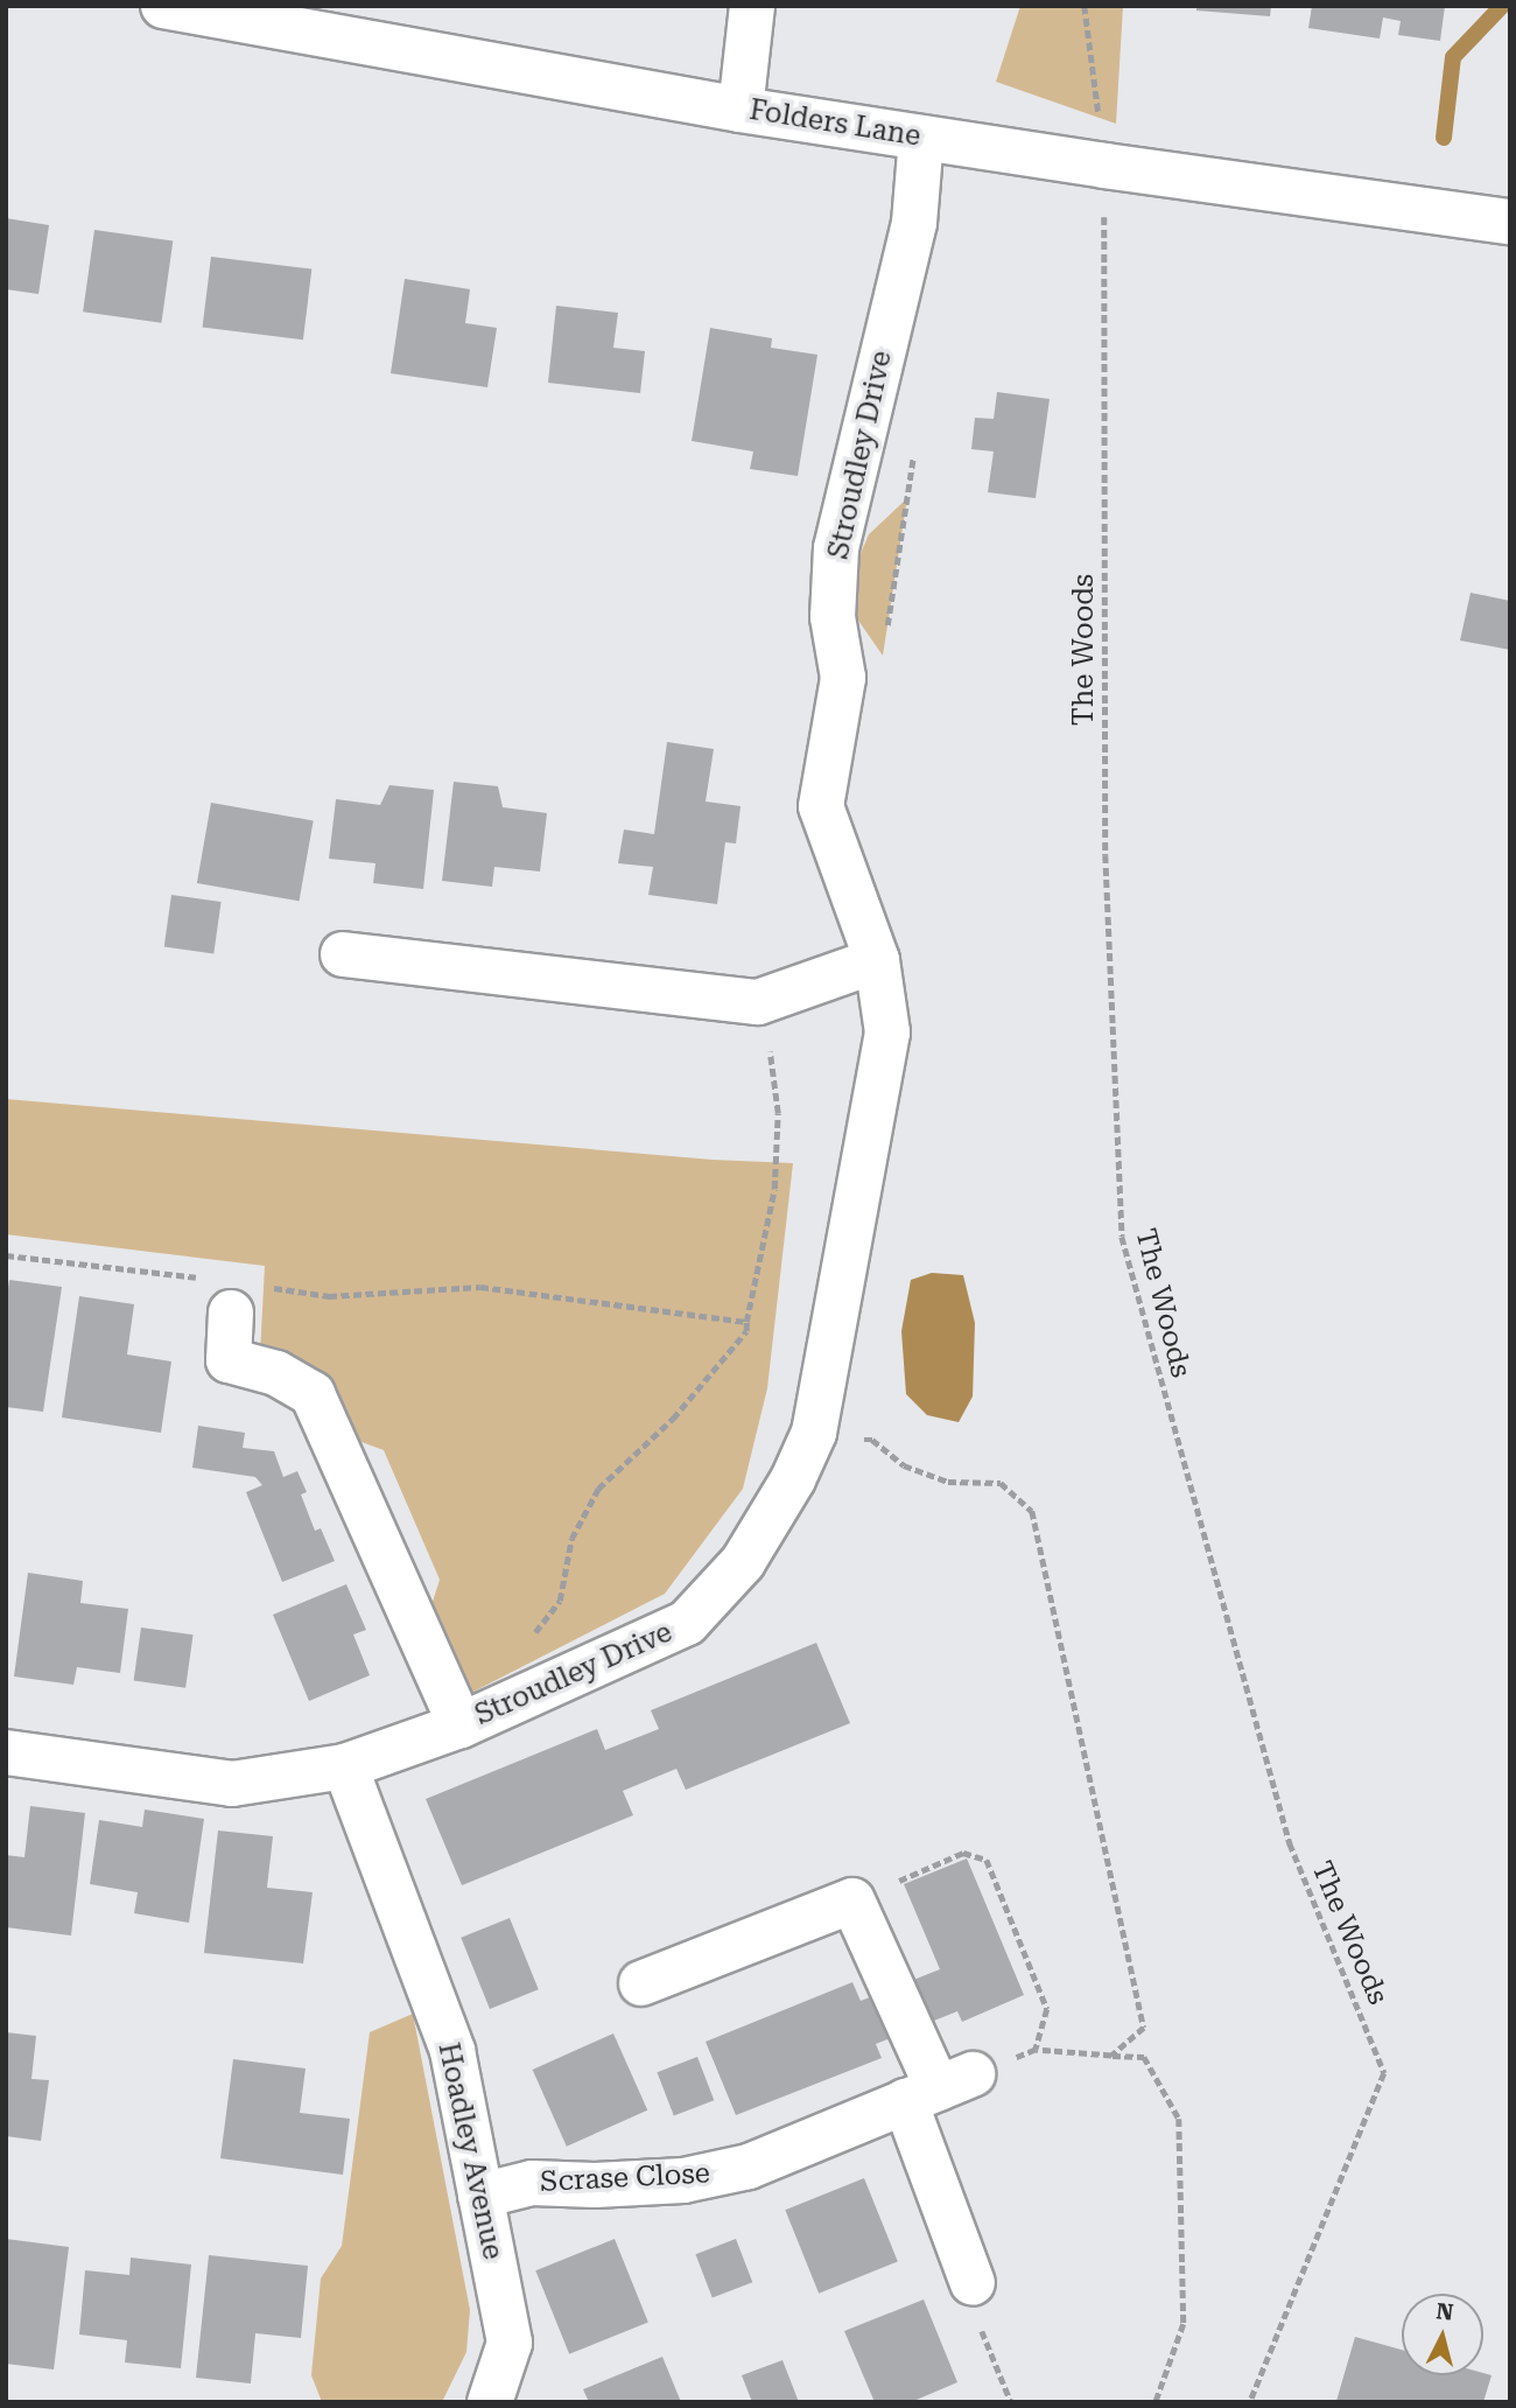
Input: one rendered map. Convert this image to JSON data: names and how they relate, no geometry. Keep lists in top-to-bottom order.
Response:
{
  "streets": {
    "street": [
      "Folders Lane",
      "Stroudley Drive",
      "Hoadley Avenue",
      "Scrase Close"
    ],
    "path": ["The Woods"]
  },
  "crossings": [
    ["Folders Lane", "Stroudley Drive"],
    ["Folders Lane", "The Woods"],
    ["Stroudley Drive", "Hoadley Avenue"],
    ["Hoadley Avenue", "Scrase Close"]
  ],
  "north": "top"
}
